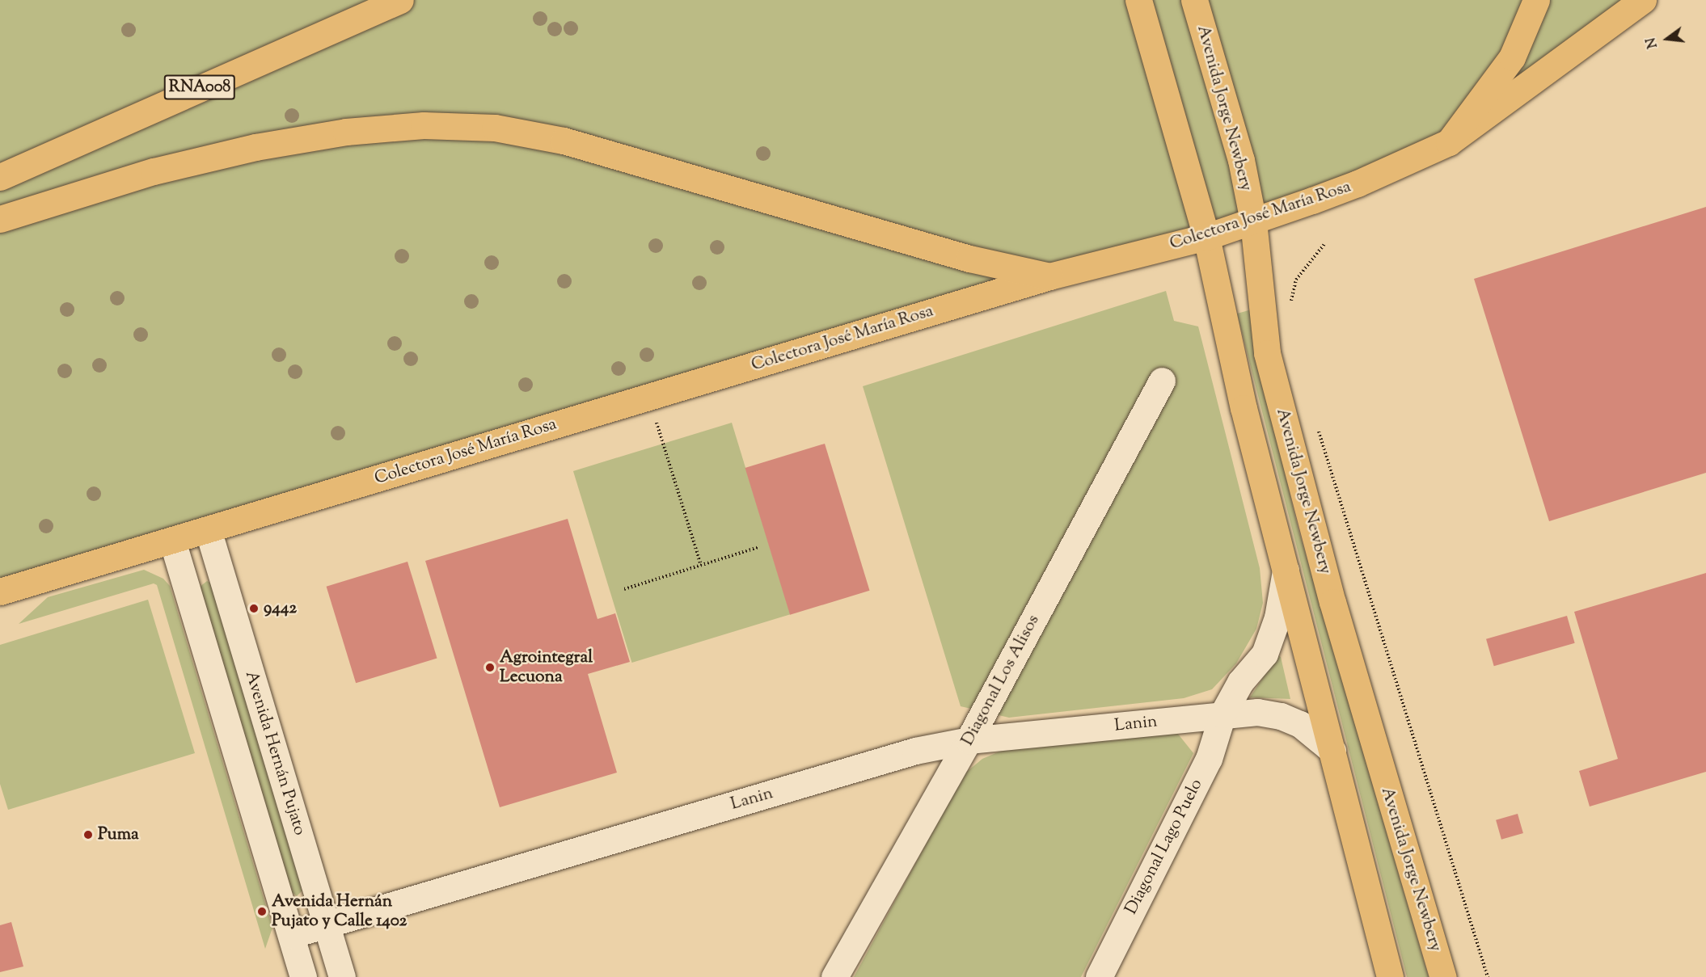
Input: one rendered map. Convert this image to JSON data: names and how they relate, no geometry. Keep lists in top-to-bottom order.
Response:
{
  "streets": {
    "main road": ["RNA008", "Avenida Jorge Newbery", "Colectora José María Rosa"],
    "street": [
      "Diagonal Los Alisos",
      "Lanin",
      "Avenida Hernán Pujato",
      "Diagonal Lago Puelo"
    ]
  },
  "crossings": [
    ["Avenida Jorge Newbery", "Colectora José María Rosa"],
    ["Colectora José María Rosa", "Avenida Hernán Pujato"],
    ["Diagonal Los Alisos", "Lanin"],
    ["Lanin", "Avenida Hernán Pujato"],
    ["Lanin", "Diagonal Lago Puelo"]
  ],
  "places": [
    "9442",
    "Agrointegral Lecuona",
    "Puma",
    "Avenida Hernán Pujato y Calle 1402"
  ],
  "north": "left"
}
